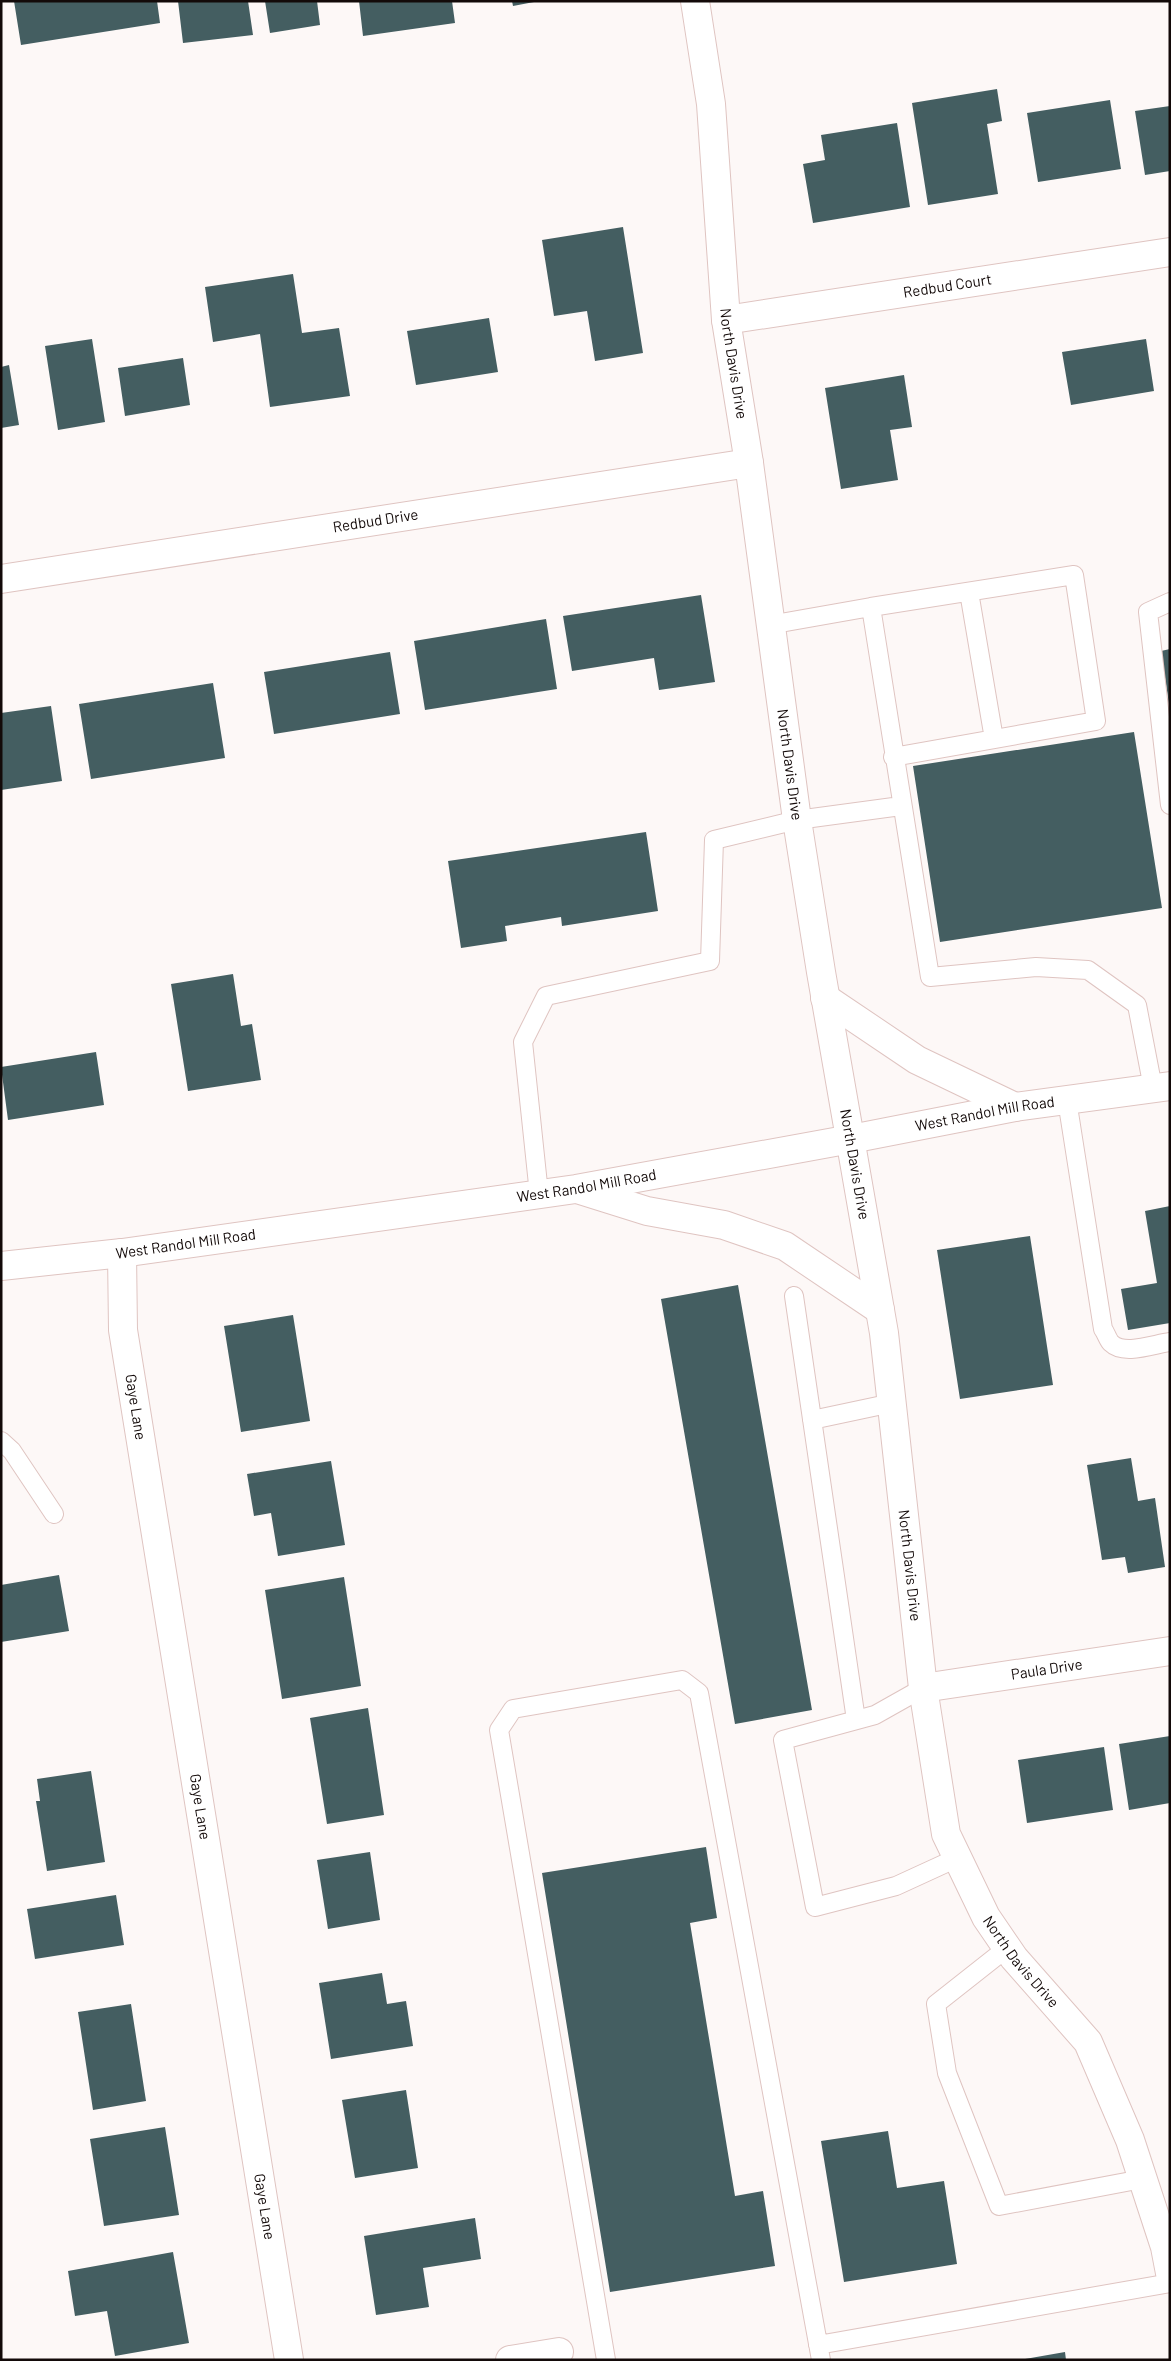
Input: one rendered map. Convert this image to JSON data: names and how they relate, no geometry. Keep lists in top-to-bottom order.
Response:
{
  "streets": {
    "street": [
      "Redbud Court",
      "North Davis Drive",
      "Redbud Drive",
      "West Randol Mill Road",
      "Gaye Lane",
      "Paula Drive"
    ]
  },
  "crossings": [
    ["Redbud Court", "North Davis Drive"],
    ["North Davis Drive", "Redbud Drive"],
    ["North Davis Drive", "West Randol Mill Road"],
    ["North Davis Drive", "Paula Drive"],
    ["West Randol Mill Road", "Gaye Lane"]
  ]
}
